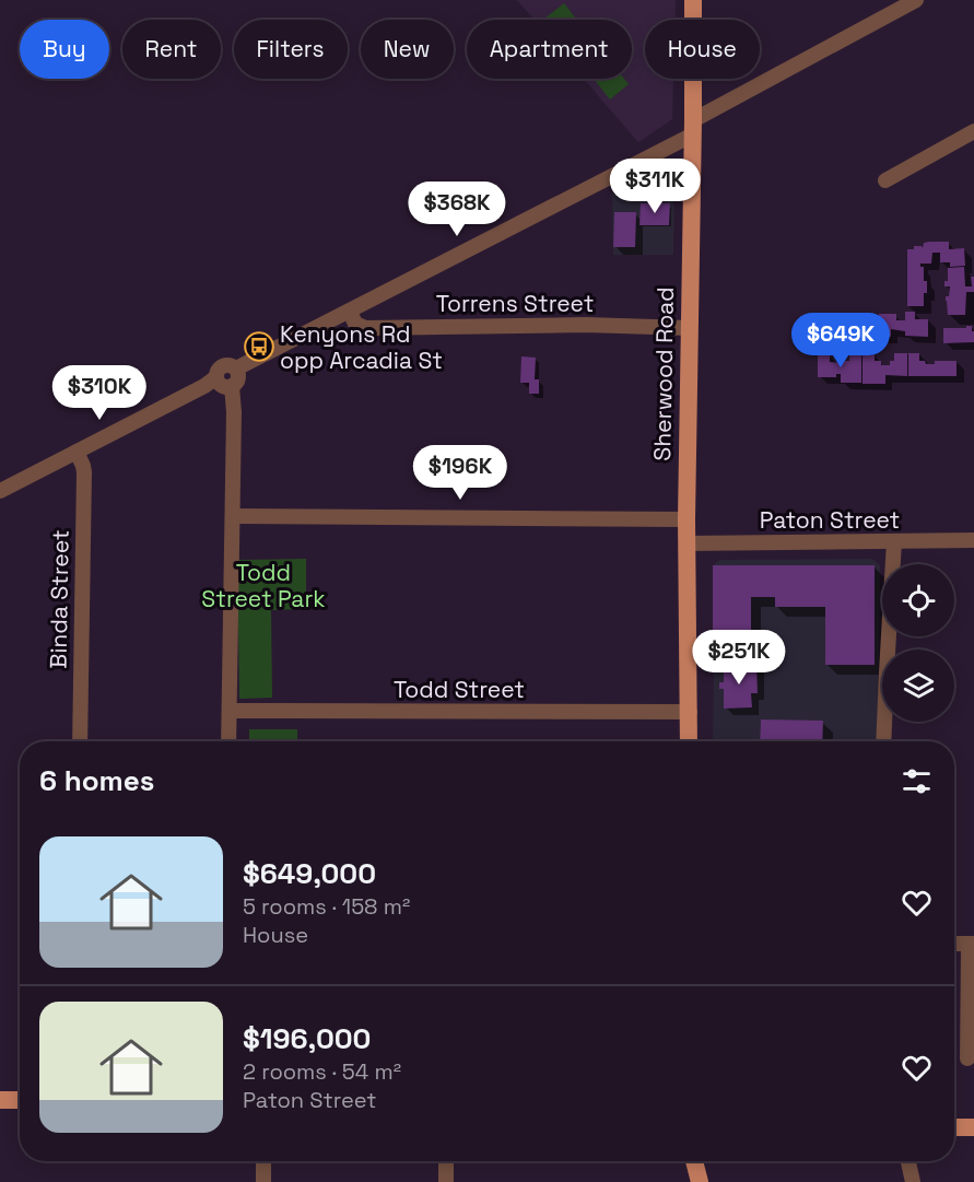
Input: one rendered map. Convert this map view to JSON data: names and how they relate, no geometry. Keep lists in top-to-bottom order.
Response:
{
  "streets": {
    "main road": ["Sherwood Road"],
    "street": [
      "Torrens Street",
      "Paton Street",
      "Binda Street",
      "Todd Street"
    ]
  },
  "crossings": [
    ["Torrens Street", "Sherwood Road"],
    ["Sherwood Road", "Paton Street"],
    ["Sherwood Road", "Todd Street"]
  ],
  "parks": ["Todd Street Park"],
  "places": {
    "bus stop": ["Kenyons Rd opp Arcadia St"]
  },
  "page": {
    "chip": [
      "Buy",
      "Rent",
      "Filters",
      "New",
      "Apartment",
      "House"
    ],
    "price": [
      "$311K",
      "$368K",
      "$649K",
      "$310K",
      "$196K",
      "$251K"
    ],
    "heading": "6 homes",
    "list": [
      {
        "name": "$649,000",
        "note": "5 rooms · 158 m² · House"
      },
      {
        "name": "$196,000",
        "note": "2 rooms · 54 m² · Paton Street"
      }
    ]
  }
}
